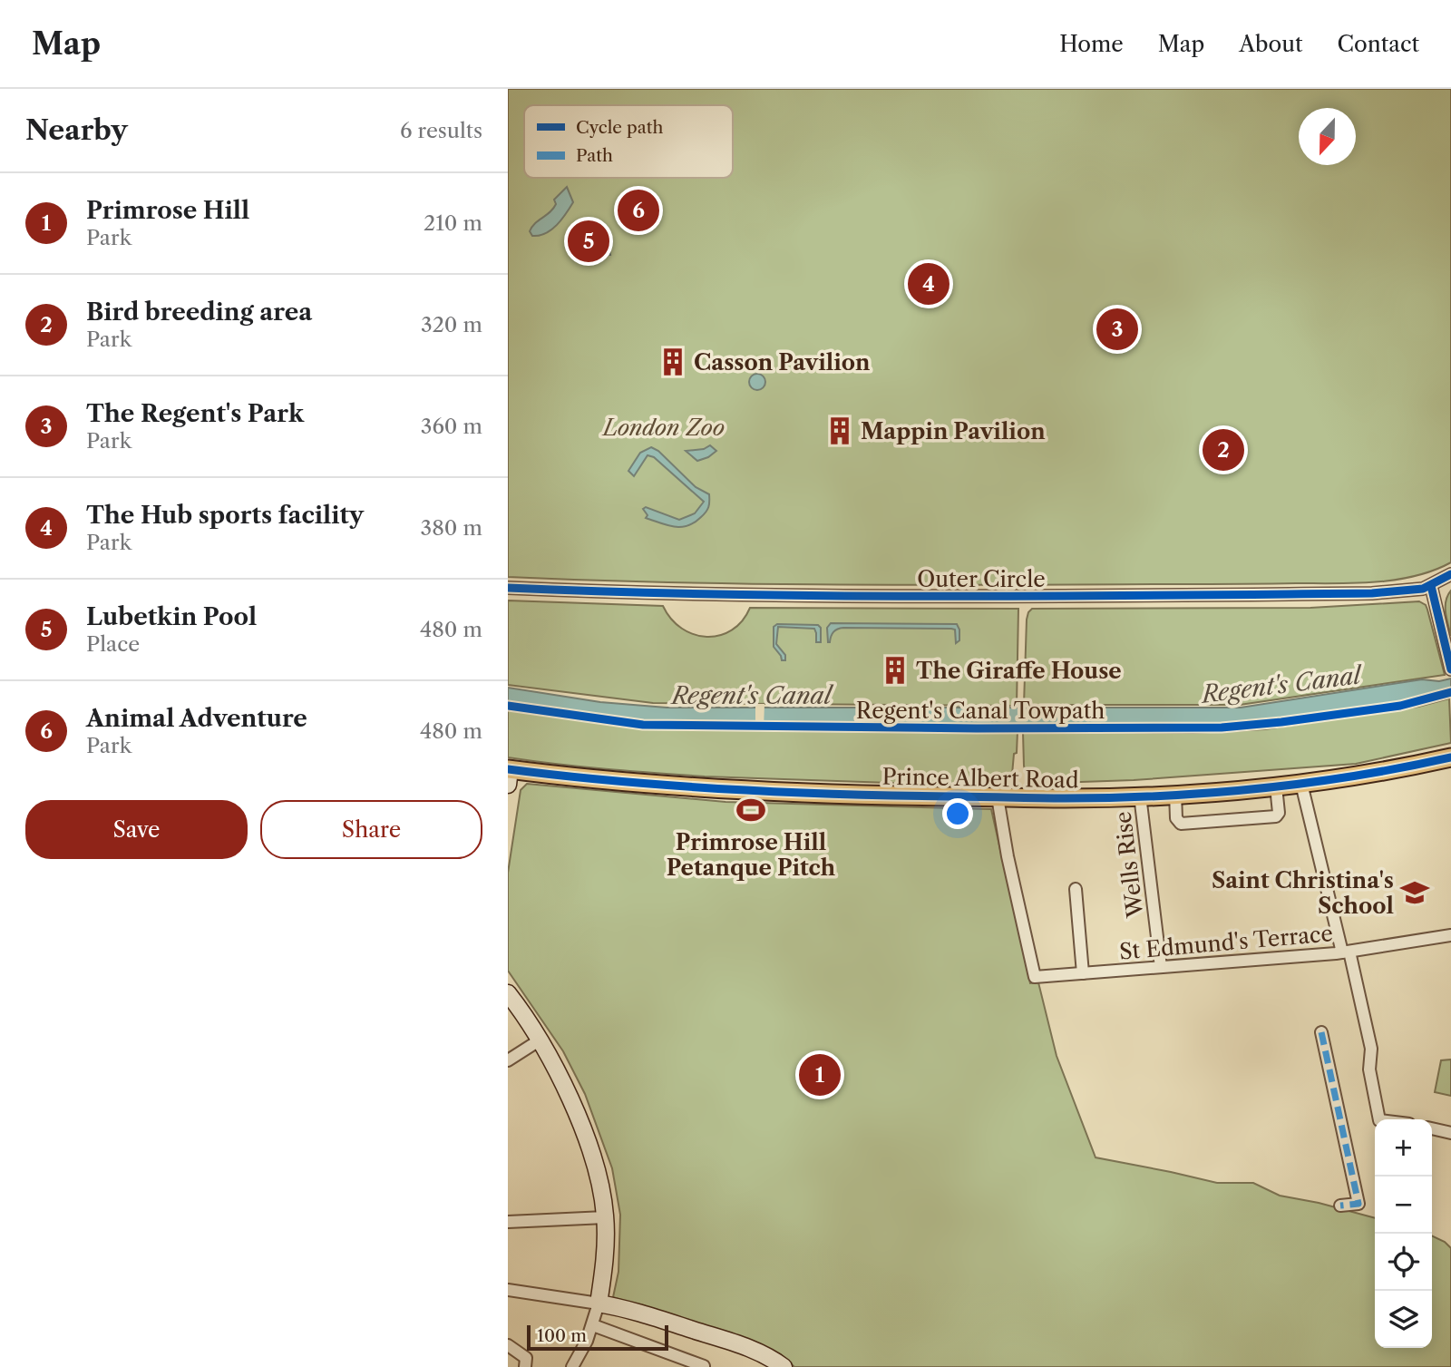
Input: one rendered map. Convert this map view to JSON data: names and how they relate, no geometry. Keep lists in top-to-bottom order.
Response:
{
  "streets": {
    "main road": ["Prince Albert Road"],
    "street": ["Outer Circle", "Wells Rise", "St Edmund's Terrace"],
    "cycle path": ["Regent's Canal Towpath"]
  },
  "crossings": [
    ["Prince Albert Road", "Wells Rise"],
    ["Prince Albert Road", "St Edmund's Terrace"],
    ["Wells Rise", "St Edmund's Terrace"]
  ],
  "water": ["Regent's Canal"],
  "parks": ["London Zoo"],
  "places": {
    "building": ["Casson Pavilion", "Mappin Pavilion", "The Giraffe House"],
    "sports": ["Primrose Hill Petanque Pitch"],
    "school or university": ["Saint Christina's School"]
  },
  "legend": ["Cycle path", "Path"],
  "scale_bar": "100 m",
  "north": "bottom",
  "page": {
    "header": "Map",
    "nav": [
      "Home",
      "Map",
      "About",
      "Contact"
    ],
    "heading": ["Nearby", "6 results"],
    "list": [
      {
        "mark": "1",
        "name": "Primrose Hill",
        "note": "Park",
        "value": "210 m"
      },
      {
        "mark": "2",
        "name": "Bird breeding area",
        "note": "Park",
        "value": "320 m"
      },
      {
        "mark": "3",
        "name": "The Regent's Park",
        "note": "Park",
        "value": "360 m"
      },
      {
        "mark": "4",
        "name": "The Hub sports facility",
        "note": "Park",
        "value": "380 m"
      },
      {
        "mark": "5",
        "name": "Lubetkin Pool",
        "note": "Place",
        "value": "480 m"
      },
      {
        "mark": "6",
        "name": "Animal Adventure",
        "note": "Park",
        "value": "480 m"
      }
    ],
    "pins": [
      "6",
      "5",
      "4",
      "3",
      "2",
      "1"
    ],
    "buttons": ["Save", "Share"],
    "map_buttons": ["+", "−"],
    "scale": "100 m"
  }
}
